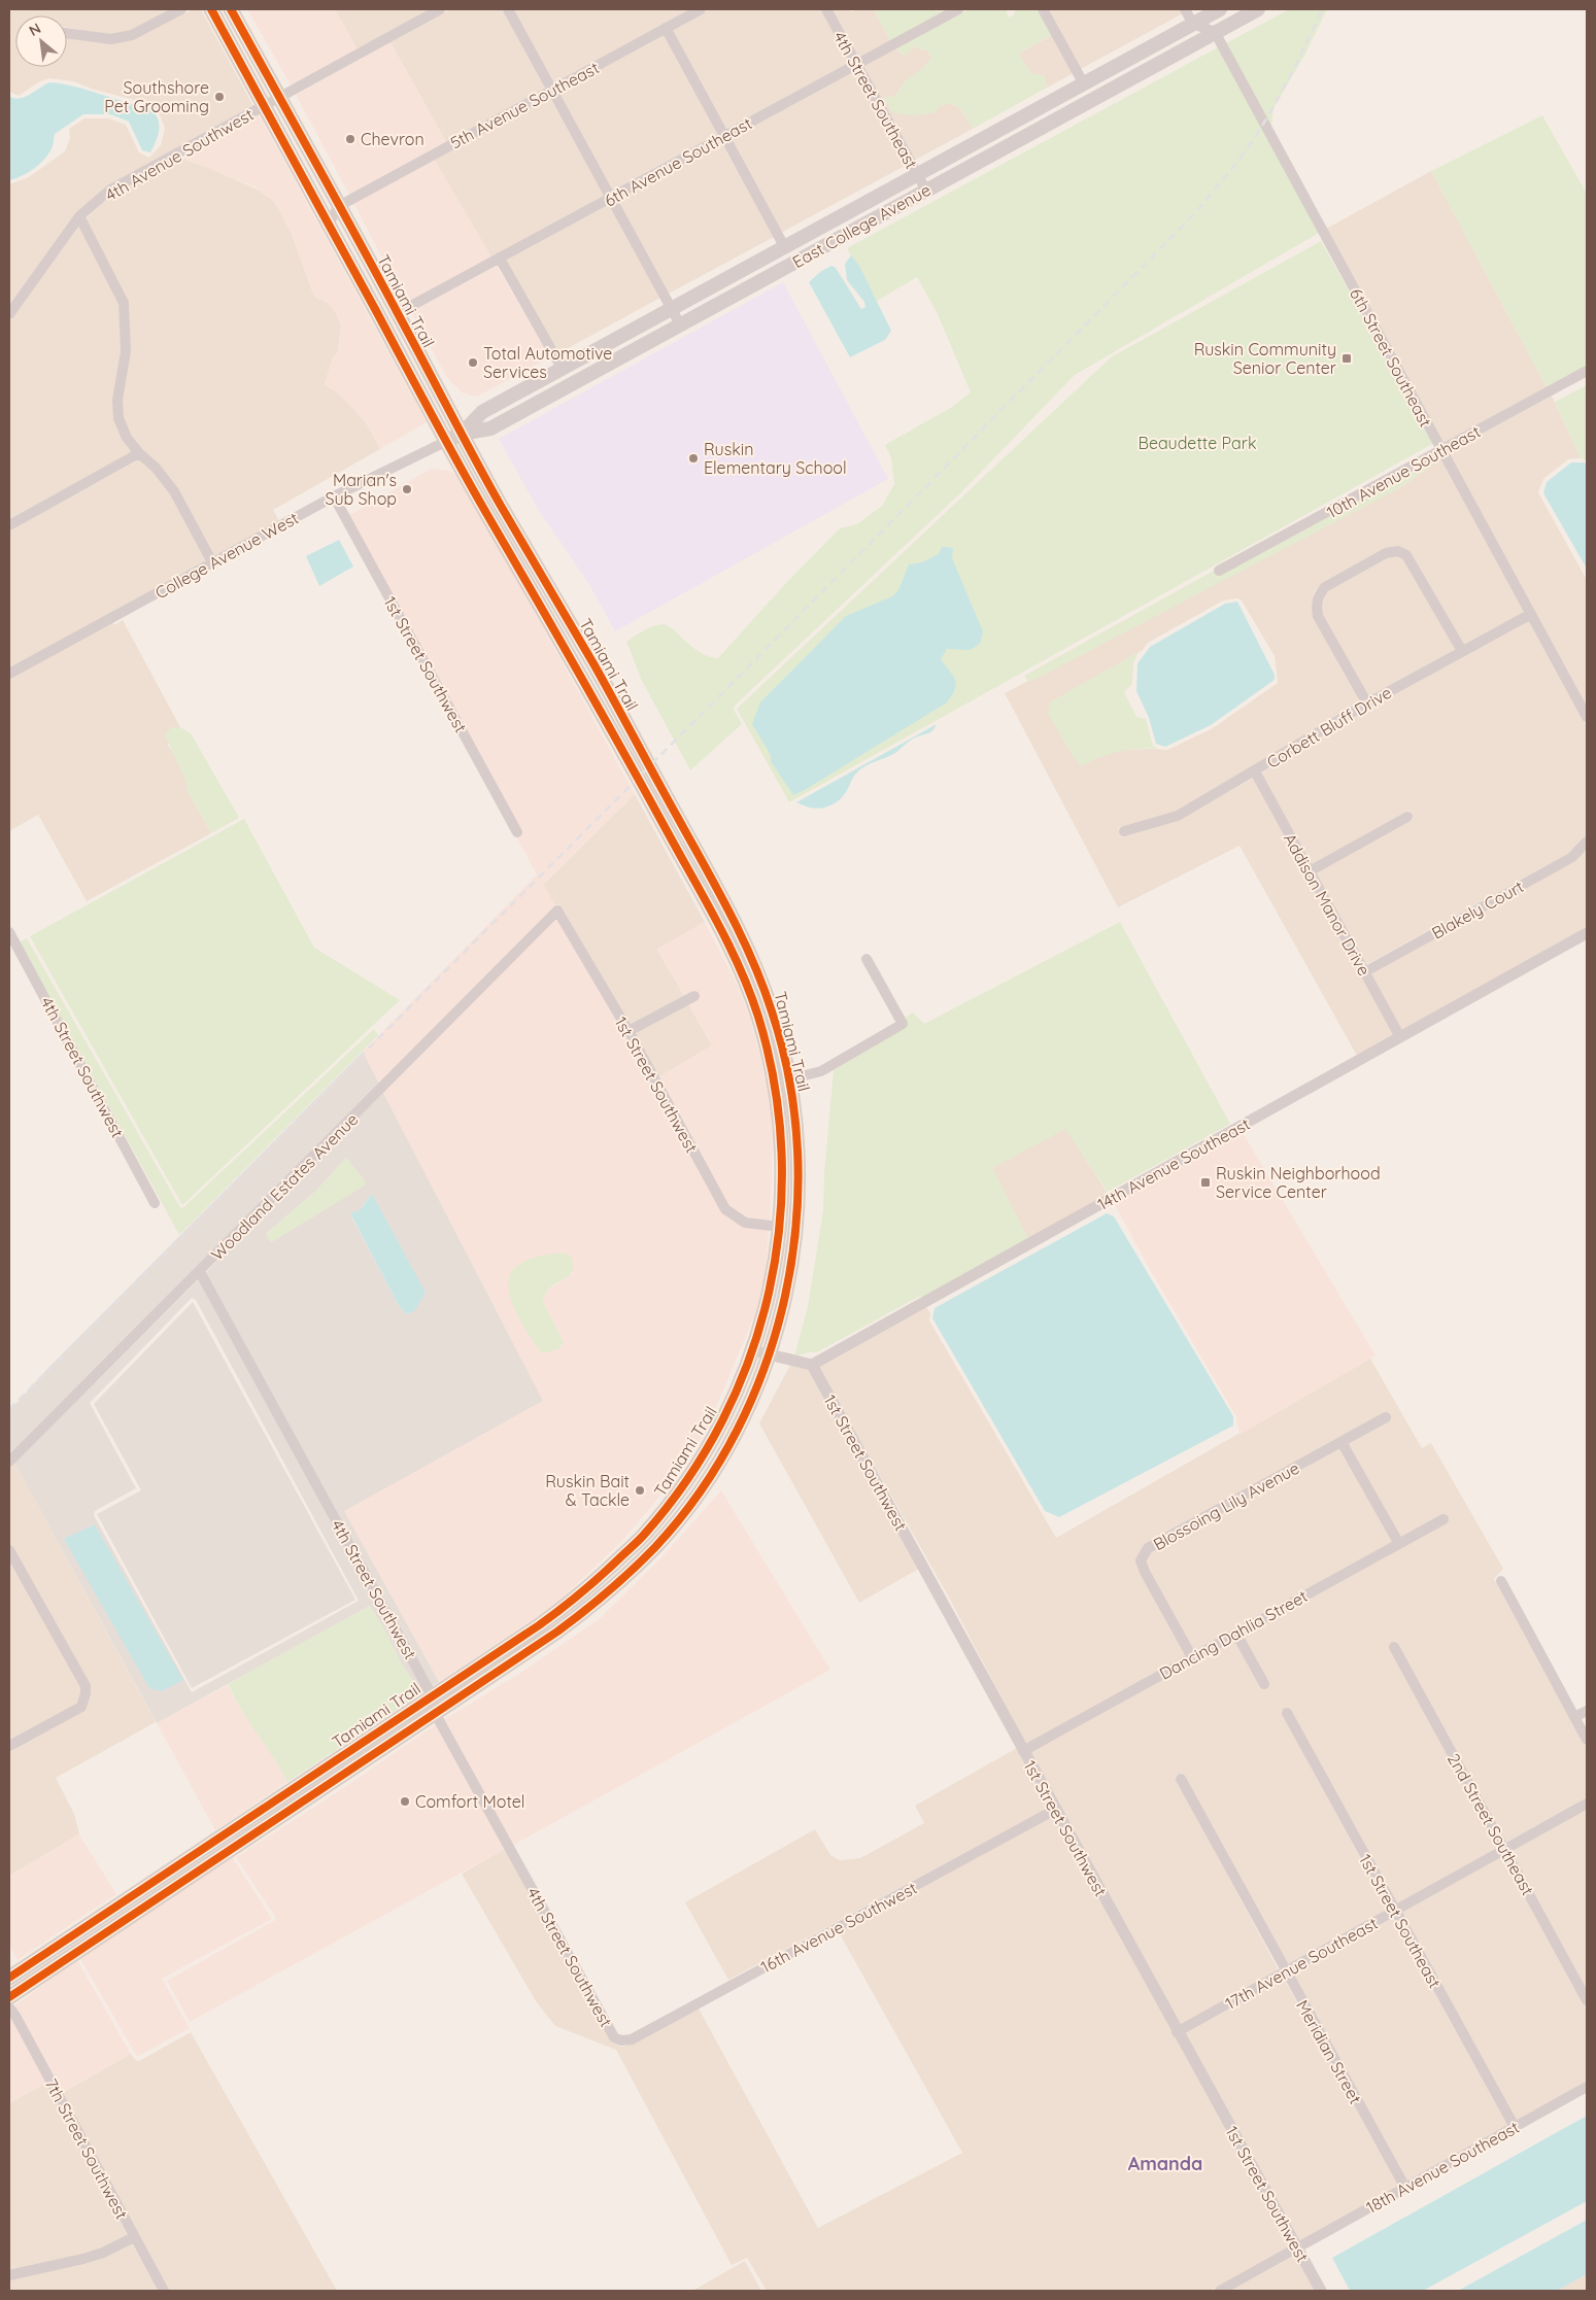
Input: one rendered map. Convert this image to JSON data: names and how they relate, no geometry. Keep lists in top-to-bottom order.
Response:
{
  "streets": {
    "main road": ["East College Avenue", "Tamiami Trail"],
    "street": [
      "4th Street Southeast",
      "5th Avenue Southeast",
      "4th Avenue Southwest",
      "6th Avenue Southeast",
      "6th Street Southeast",
      "10th Avenue Southeast",
      "College Avenue West",
      "1st Street Southwest",
      "Corbett Bluff Drive",
      "Addison Manor Drive",
      "Blakely Court",
      "4th Street Southwest",
      "14th Avenue Southeast",
      "Woodland Estates Avenue",
      "Blossoing Lily Avenue",
      "Dancing Dahlia Street",
      "2nd Street Southeast",
      "1st Street Southeast",
      "16th Avenue Southwest",
      "17th Avenue Southeast",
      "Meridian Street",
      "7th Street Southwest",
      "18th Avenue Southeast"
    ]
  },
  "crossings": [
    ["4th Street Southeast", "6th Avenue Southeast"],
    ["4th Street Southeast", "East College Avenue"],
    ["5th Avenue Southeast", "Tamiami Trail"],
    ["4th Avenue Southwest", "Tamiami Trail"],
    ["6th Avenue Southeast", "Tamiami Trail"],
    ["East College Avenue", "Tamiami Trail"],
    ["East College Avenue", "6th Street Southeast"],
    ["East College Avenue", "College Avenue West"],
    ["Tamiami Trail", "College Avenue West"],
    ["Tamiami Trail", "1st Street Southwest"],
    ["Tamiami Trail", "4th Street Southwest"],
    ["6th Street Southeast", "10th Avenue Southeast"],
    ["6th Street Southeast", "Corbett Bluff Drive"],
    ["College Avenue West", "1st Street Southwest"],
    ["1st Street Southwest", "14th Avenue Southeast"],
    ["1st Street Southwest", "Woodland Estates Avenue"],
    ["1st Street Southwest", "Dancing Dahlia Street"],
    ["1st Street Southwest", "16th Avenue Southwest"],
    ["1st Street Southwest", "17th Avenue Southeast"],
    ["1st Street Southwest", "18th Avenue Southeast"],
    ["Corbett Bluff Drive", "Addison Manor Drive"],
    ["Addison Manor Drive", "Blakely Court"],
    ["Addison Manor Drive", "14th Avenue Southeast"],
    ["4th Street Southwest", "Woodland Estates Avenue"],
    ["4th Street Southwest", "16th Avenue Southwest"],
    ["Blossoing Lily Avenue", "Dancing Dahlia Street"],
    ["2nd Street Southeast", "17th Avenue Southeast"],
    ["1st Street Southeast", "17th Avenue Southeast"],
    ["1st Street Southeast", "18th Avenue Southeast"],
    ["17th Avenue Southeast", "Meridian Street"],
    ["Meridian Street", "18th Avenue Southeast"]
  ],
  "districts": ["Amanda"],
  "parks": ["Beaudette Park"],
  "places": {
    "other": [
      "Southshore Pet Grooming",
      "Chevron",
      "Total Automotive Services",
      "Ruskin Elementary School",
      "Marian's Sub Shop",
      "Ruskin Bait & Tackle",
      "Comfort Motel"
    ],
    "transit": ["Ruskin Community Senior Center", "Ruskin Neighborhood Service Center"]
  },
  "north": "top left"
}
